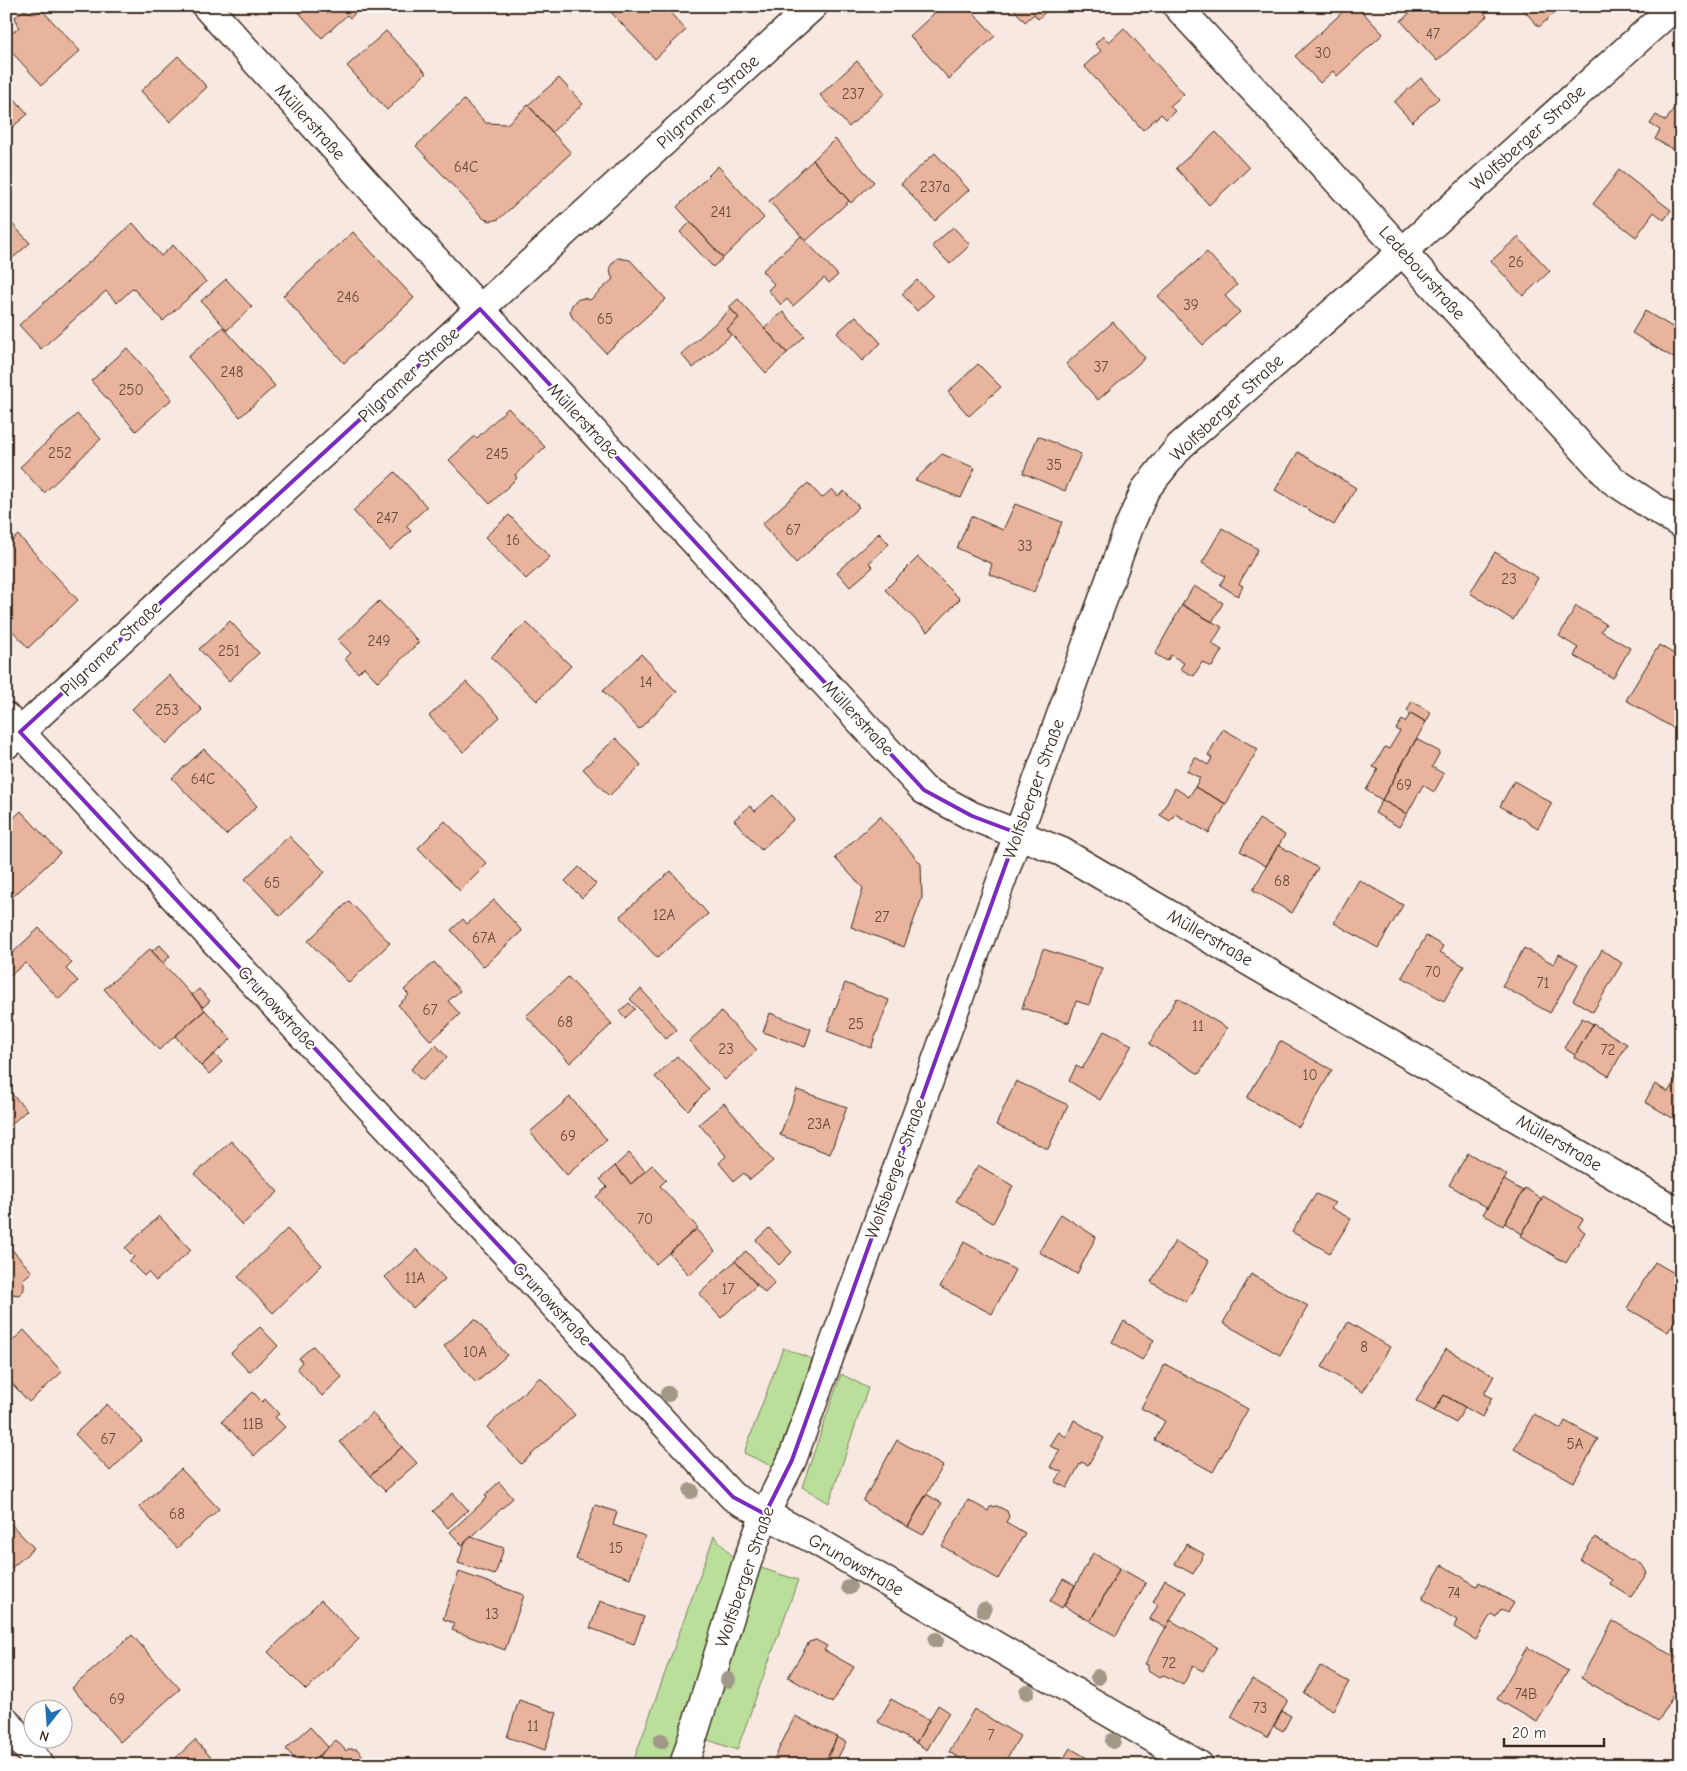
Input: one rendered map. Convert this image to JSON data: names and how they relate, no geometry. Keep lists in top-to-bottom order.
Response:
{
  "streets": {
    "street": [
      "Pilgramer Straße",
      "Müllerstraße",
      "Wolfsberger Straße",
      "Ledebourstraße",
      "Grunowstraße"
    ]
  },
  "crossings": [
    ["Pilgramer Straße", "Müllerstraße"],
    ["Pilgramer Straße", "Grunowstraße"],
    ["Müllerstraße", "Wolfsberger Straße"],
    ["Wolfsberger Straße", "Ledebourstraße"],
    ["Wolfsberger Straße", "Grunowstraße"]
  ],
  "house_numbers": [
    "47",
    "30",
    "237",
    "64C",
    "237a",
    "241",
    "26",
    "246",
    "39",
    "65",
    "37",
    "248",
    "250",
    "252",
    "245",
    "35",
    "247",
    "67",
    "16",
    "33",
    "23",
    "249",
    "251",
    "14",
    "253",
    "64C",
    "69",
    "68",
    "65",
    "12A",
    "27",
    "67A",
    "70",
    "71",
    "67",
    "68",
    "25",
    "11",
    "23",
    "72",
    "10",
    "23A",
    "69",
    "70",
    "11A",
    "17",
    "8",
    "10A",
    "11B",
    "67",
    "5A",
    "68",
    "15",
    "74",
    "13",
    "72",
    "74B",
    "69",
    "73",
    "11",
    "7"
  ],
  "scale_bar": "20 m",
  "north": "bottom"
}
